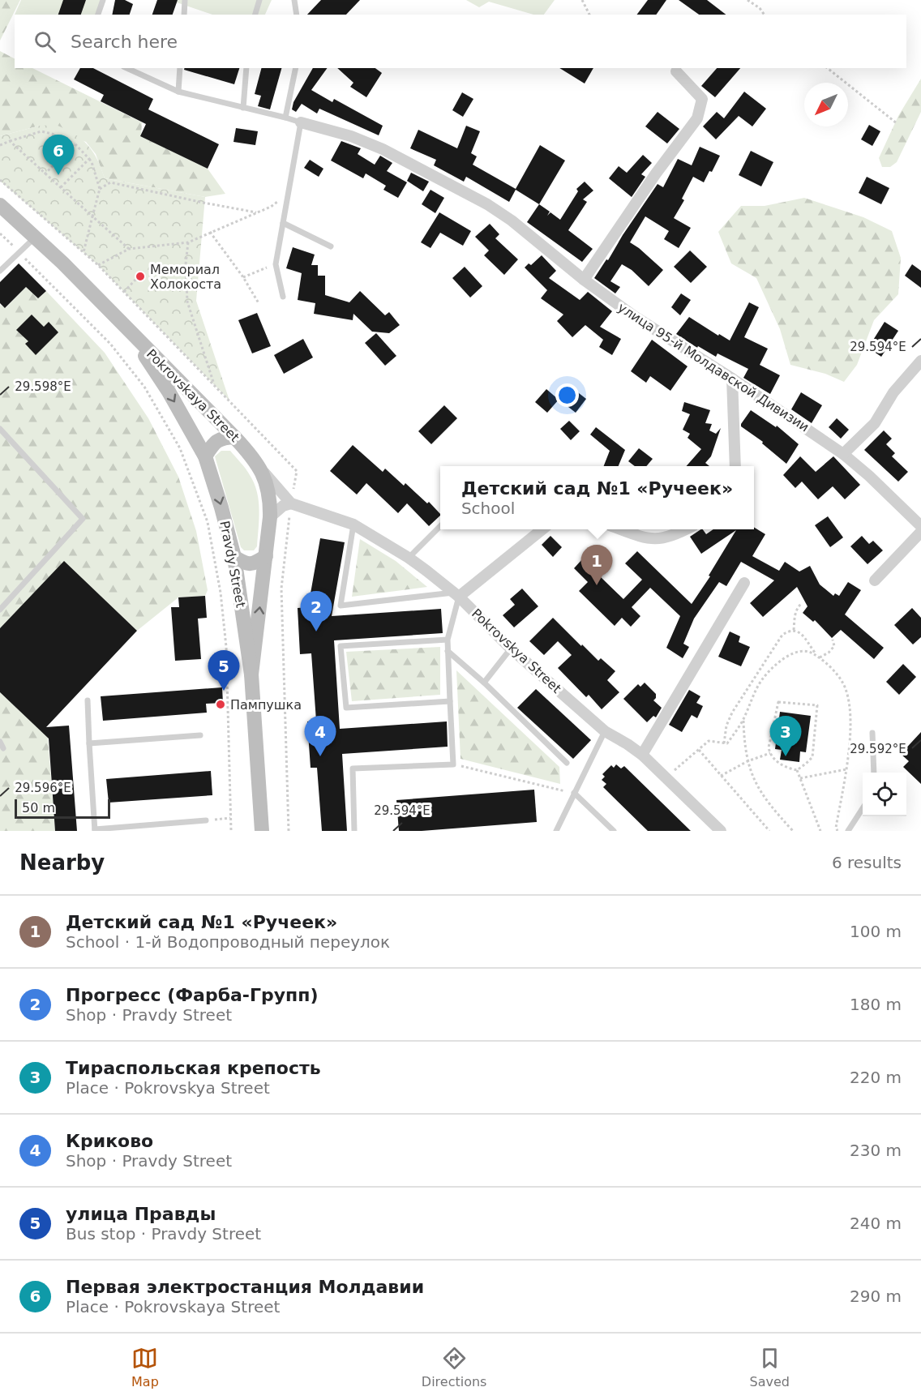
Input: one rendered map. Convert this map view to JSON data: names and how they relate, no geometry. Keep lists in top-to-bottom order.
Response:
{
  "streets": {
    "main road": ["Pokrovskaya Street", "Pravdy Street"],
    "street": ["улица 95-й Молдавской Дивизии", "Pokrovskya Street"]
  },
  "crossings": [
    ["Pokrovskaya Street", "Pravdy Street"]
  ],
  "places": ["Мемориал Холокоста", "Пампушка"],
  "scale_bar": "50 m",
  "north": "bottom left",
  "page": {
    "search": "Search here",
    "pins": [
      "6",
      "1",
      "2",
      "5",
      "3",
      "4"
    ],
    "popup": ["Детский сад №1 «Ручеек»", "School"],
    "scale": "50 m",
    "heading": ["Nearby", "6 results"],
    "list": [
      {
        "mark": "1",
        "name": "Детский сад №1 «Ручеек»",
        "note": "School · 1-й Водопроводный переулок",
        "value": "100 m"
      },
      {
        "mark": "2",
        "name": "Прогресс (Фарба-Групп)",
        "note": "Shop · Pravdy Street",
        "value": "180 m"
      },
      {
        "mark": "3",
        "name": "Тираспольская крепость",
        "note": "Place · Pokrovskya Street",
        "value": "220 m"
      },
      {
        "mark": "4",
        "name": "Криково",
        "note": "Shop · Pravdy Street",
        "value": "230 m"
      },
      {
        "mark": "5",
        "name": "улица Правды",
        "note": "Bus stop · Pravdy Street",
        "value": "240 m"
      },
      {
        "mark": "6",
        "name": "Первая электростанция Молдавии",
        "note": "Place · Pokrovskaya Street",
        "value": "290 m"
      }
    ],
    "nav": ["Map", "Directions", "Saved"]
  },
  "coordinates": [
    "29.594°E",
    "29.598°E",
    "29.592°E",
    "29.596°E"
  ]
}
